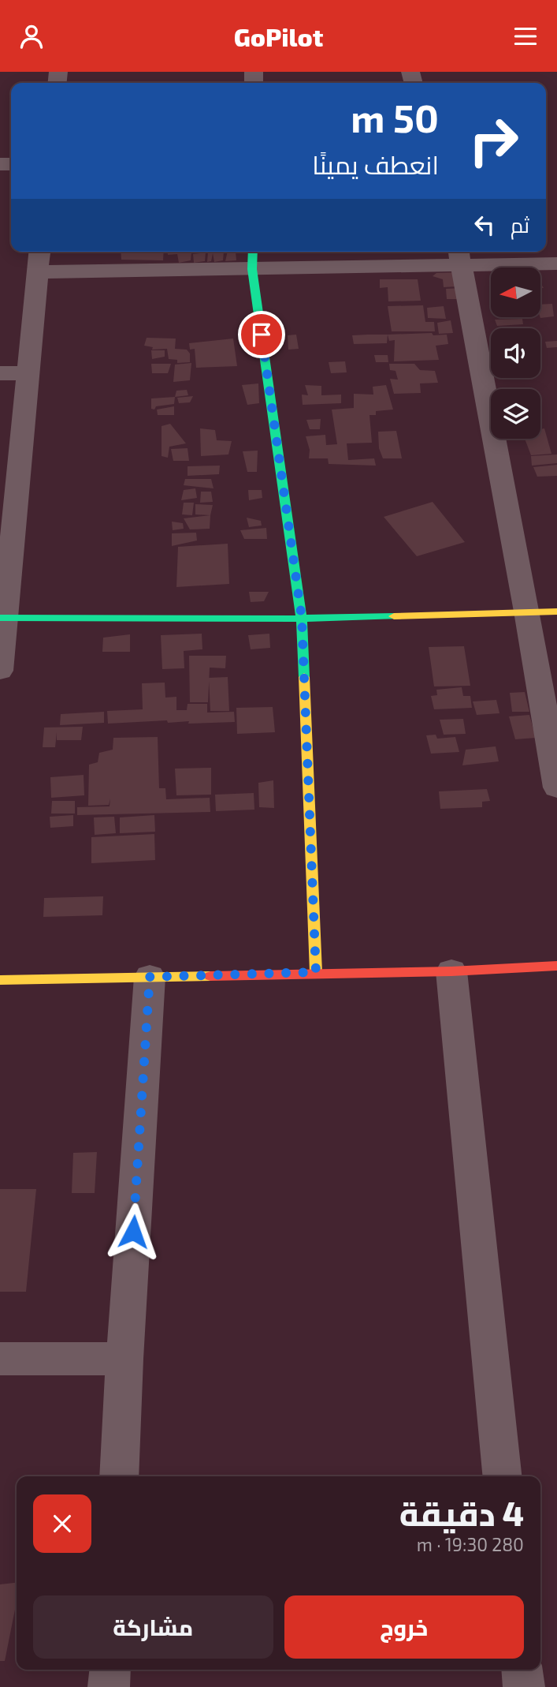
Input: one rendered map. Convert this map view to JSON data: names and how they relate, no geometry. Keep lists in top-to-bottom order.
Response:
{
  "north": "left",
  "page": {
    "header": "GoPilot",
    "turn": ["50 m", "انعطف يمينًا"],
    "then": "ثم",
    "heading": ["4 دقيقة", "280 m · 19:30"],
    "buttons": ["خروج", "مشاركة"]
  }
}
